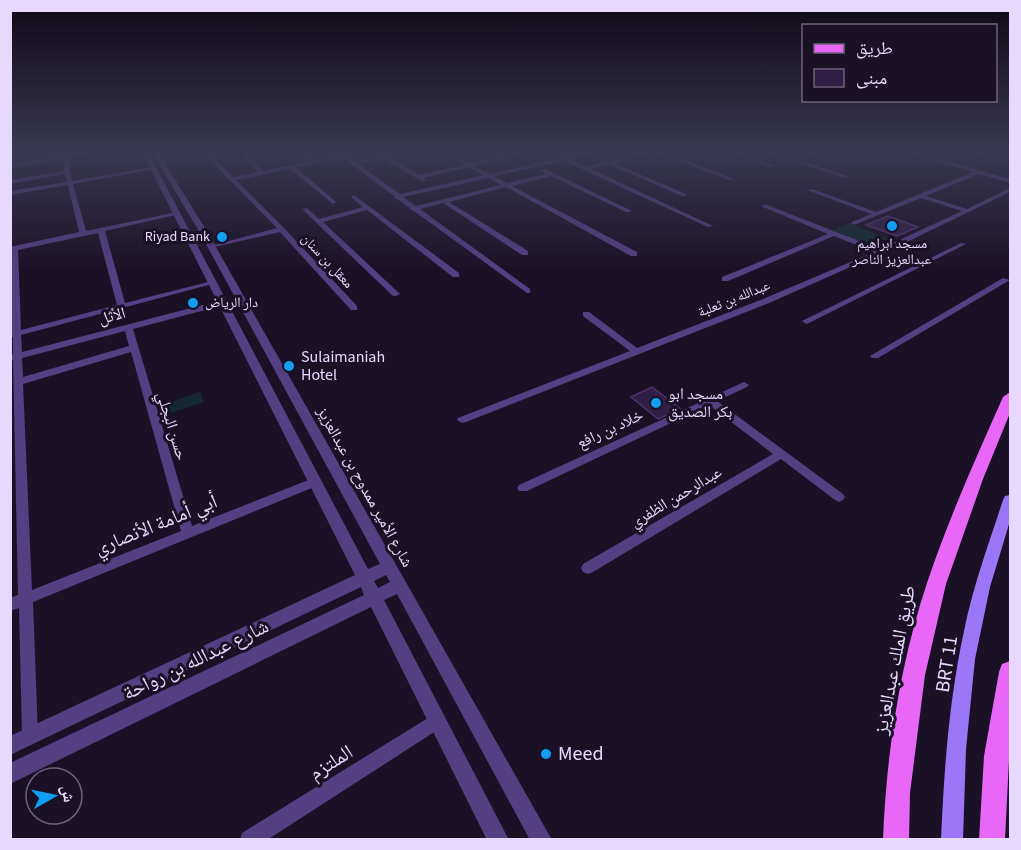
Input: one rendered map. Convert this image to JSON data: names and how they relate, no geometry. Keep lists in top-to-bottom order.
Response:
{
  "streets": {
    "main road": ["طريق الملك عبدالعزيز", "BRT 11"],
    "street": [
      "معقل بن سنان",
      "عبدالله بن ثعلبة",
      "الأثل",
      "حسن البجلي",
      "خلاد بن رافع",
      "شارع الأمير ممدوح بن عبدالعزيز",
      "عبدالرحمن الظفري",
      "أبي أمامة الأنصاري",
      "شارع عبدالله بن رواحة",
      "الملتزم"
    ]
  },
  "crossings": [
    ["الأثل", "حسن البجلي"],
    ["حسن البجلي", "أبي أمامة الأنصاري"],
    ["شارع الأمير ممدوح بن عبدالعزيز", "شارع عبدالله بن رواحة"]
  ],
  "places": [
    "مسجد ابراهيم عبدالعزيز الناصر",
    "Riyad Bank",
    "دار الرياض",
    "Sulaimaniah Hotel",
    "مسجد ابو بكر الصديق",
    "Meed"
  ],
  "legend": ["طريق", "مبنى"],
  "north": "right"
}
